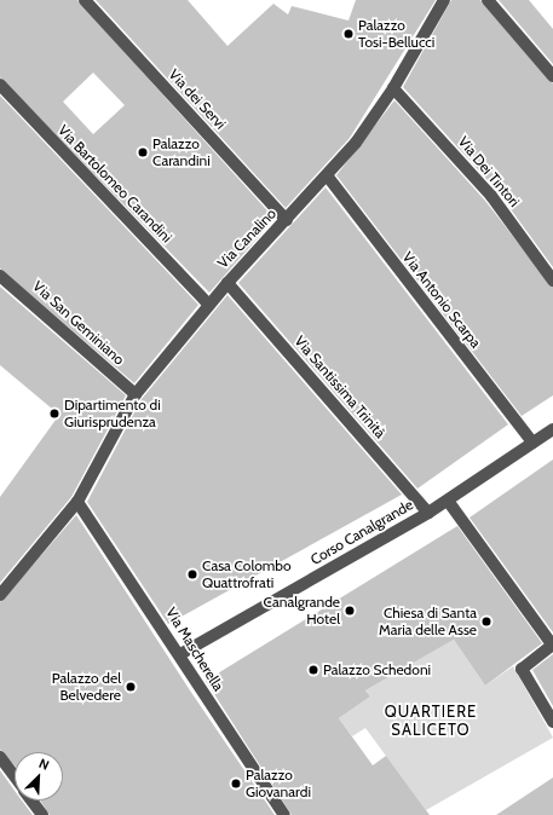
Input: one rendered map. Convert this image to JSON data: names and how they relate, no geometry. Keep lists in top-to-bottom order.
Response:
{
  "streets": {
    "street": [
      "Via dei Servi",
      "Via Dei Tintori",
      "Via Bartolomeo Carandini",
      "Via Canalino",
      "Via Antonio Scarpa",
      "Via San Geminiano",
      "Via Santissima Trinità",
      "Corso Canalgrande",
      "Via Mascherella"
    ]
  },
  "crossings": [
    ["Via dei Servi", "Via Canalino"],
    ["Via Dei Tintori", "Via Canalino"],
    ["Via Bartolomeo Carandini", "Via Canalino"],
    ["Via Canalino", "Via Antonio Scarpa"],
    ["Via Canalino", "Via San Geminiano"],
    ["Via Canalino", "Via Santissima Trinità"],
    ["Via Canalino", "Via Mascherella"],
    ["Via Antonio Scarpa", "Corso Canalgrande"],
    ["Via Santissima Trinità", "Corso Canalgrande"],
    ["Corso Canalgrande", "Via Mascherella"]
  ],
  "districts": ["QUARTIERE SALICETO"],
  "places": [
    "Palazzo Tosi-Bellucci",
    "Palazzo Carandini",
    "Dipartimento di Giurisprudenza",
    "Casa Colombo Quattrofrati",
    "Canalgrande Hotel",
    "Chiesa di Santa Maria delle Asse",
    "Palazzo Schedoni",
    "Palazzo del Belvedere",
    "Palazzo Giovanardi"
  ],
  "north": "top right"
}
